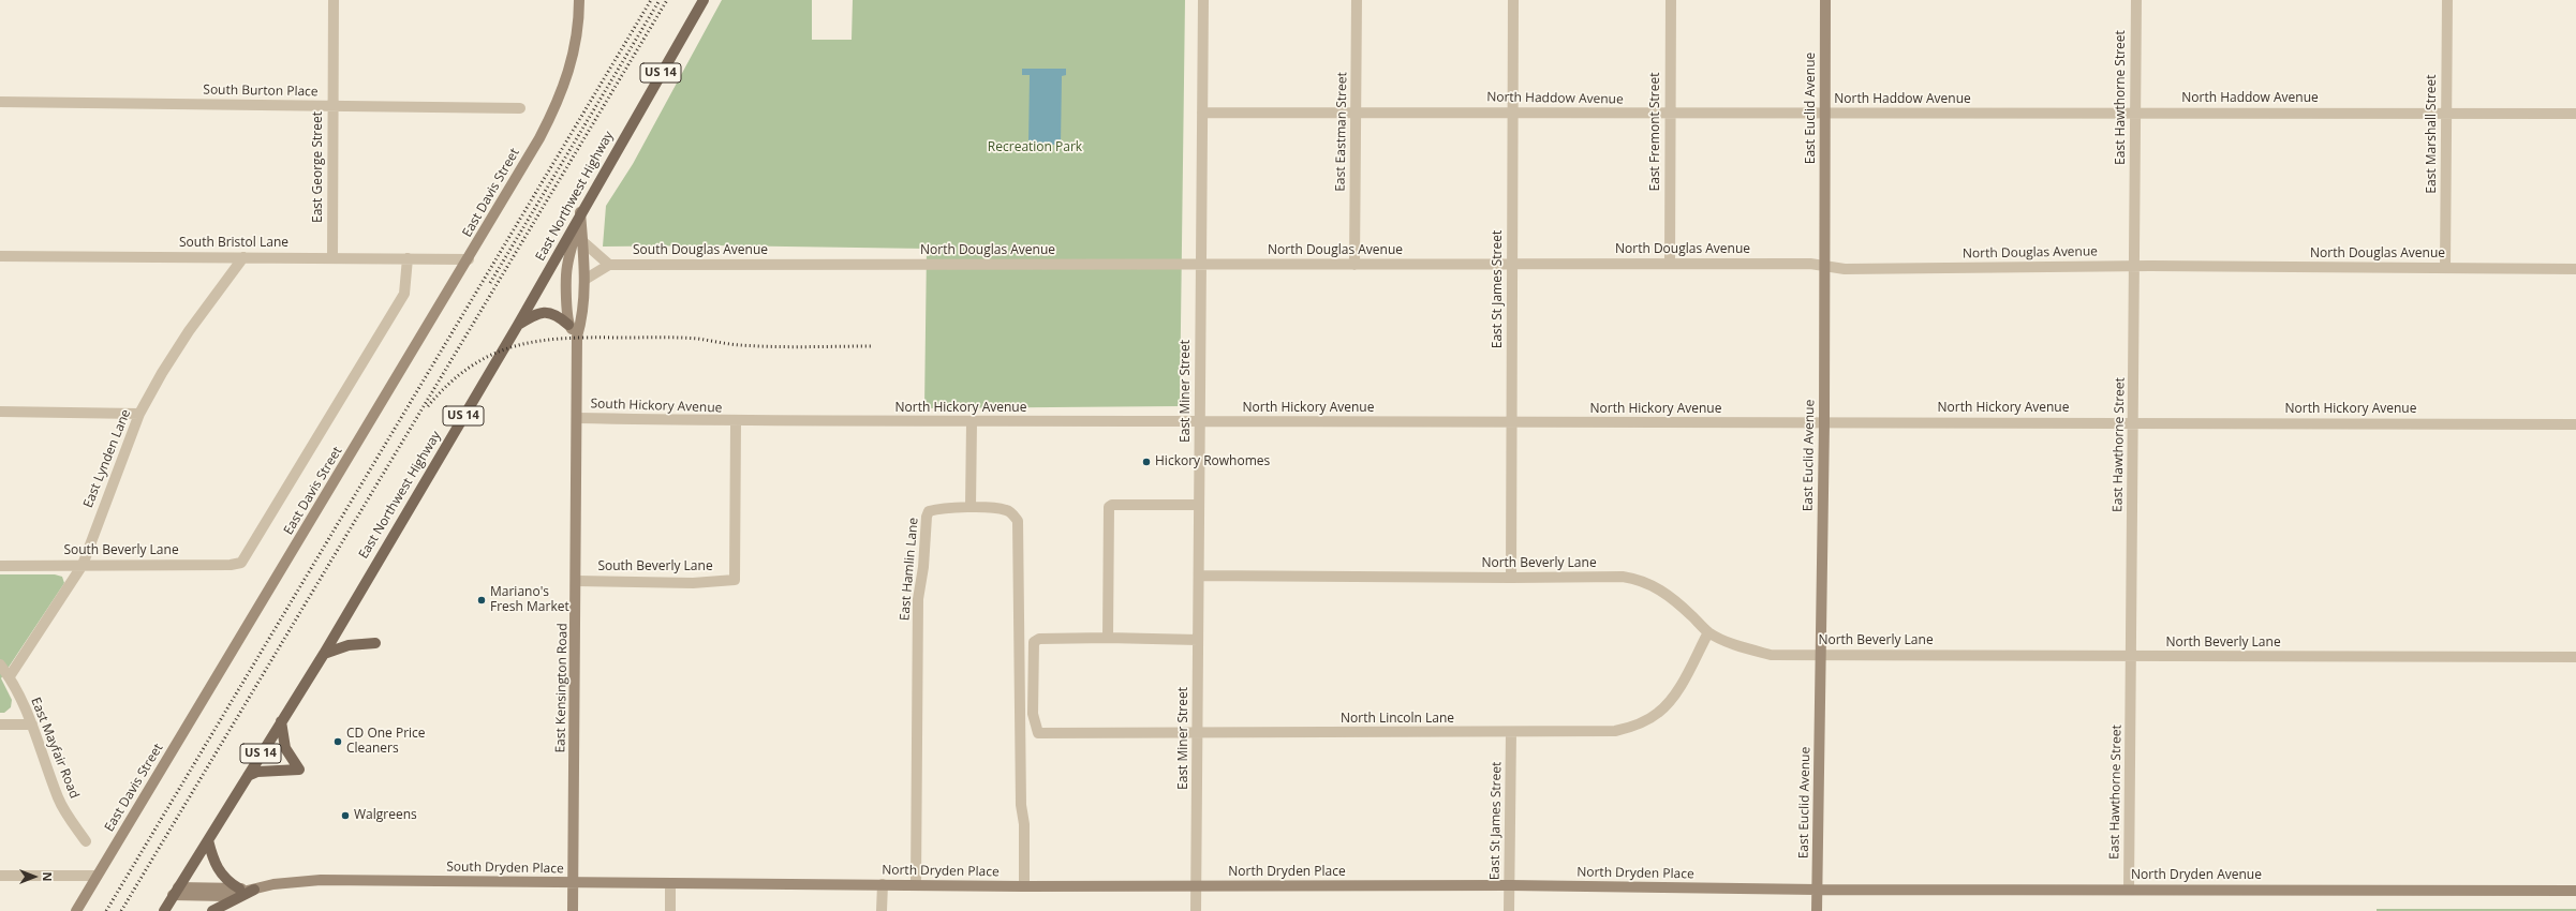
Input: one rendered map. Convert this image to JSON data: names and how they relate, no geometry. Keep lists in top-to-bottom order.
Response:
{
  "streets": {
    "main road": ["US 14", "East Northwest Highway"],
    "street": [
      "South Burton Place",
      "East Hawthorne Street",
      "North Haddow Avenue",
      "East Euclid Avenue",
      "East Eastman Street",
      "East Fremont Street",
      "East Marshall Street",
      "East George Street",
      "East Davis Street",
      "South Bristol Lane",
      "North Douglas Avenue",
      "South Douglas Avenue",
      "East St James Street",
      "East Miner Street",
      "South Hickory Avenue",
      "North Hickory Avenue",
      "East Lynden Lane",
      "South Beverly Lane",
      "North Beverly Lane",
      "East Hamlin Lane",
      "East Kensington Road",
      "North Lincoln Lane",
      "East Mayfair Road",
      "South Dryden Place",
      "North Dryden Place",
      "North Dryden Avenue"
    ]
  },
  "crossings": [
    ["South Burton Place", "East George Street"],
    ["East Hawthorne Street", "North Haddow Avenue"],
    ["East Hawthorne Street", "North Douglas Avenue"],
    ["East Hawthorne Street", "North Hickory Avenue"],
    ["East Hawthorne Street", "North Beverly Lane"],
    ["East Hawthorne Street", "North Dryden Avenue"],
    ["North Haddow Avenue", "East Euclid Avenue"],
    ["North Haddow Avenue", "East Eastman Street"],
    ["North Haddow Avenue", "East Fremont Street"],
    ["North Haddow Avenue", "East Marshall Street"],
    ["North Haddow Avenue", "East St James Street"],
    ["North Haddow Avenue", "East Miner Street"],
    ["East Euclid Avenue", "North Douglas Avenue"],
    ["East Euclid Avenue", "North Hickory Avenue"],
    ["East Euclid Avenue", "North Beverly Lane"],
    ["East Euclid Avenue", "North Dryden Place"],
    ["East Euclid Avenue", "North Dryden Avenue"],
    ["East Eastman Street", "North Douglas Avenue"],
    ["East Fremont Street", "North Douglas Avenue"],
    ["East Marshall Street", "North Douglas Avenue"],
    ["East George Street", "South Bristol Lane"],
    ["East Davis Street", "South Bristol Lane"],
    ["East Davis Street", "South Beverly Lane"],
    ["East Northwest Highway", "East Kensington Road"],
    ["East Northwest Highway", "South Dryden Place"],
    ["South Bristol Lane", "East Lynden Lane"],
    ["North Douglas Avenue", "South Douglas Avenue"],
    ["North Douglas Avenue", "East St James Street"],
    ["North Douglas Avenue", "East Miner Street"],
    ["East St James Street", "North Hickory Avenue"],
    ["East St James Street", "North Beverly Lane"],
    ["East St James Street", "North Lincoln Lane"],
    ["East St James Street", "North Dryden Place"],
    ["East Miner Street", "North Hickory Avenue"],
    ["East Miner Street", "North Beverly Lane"],
    ["East Miner Street", "North Lincoln Lane"],
    ["East Miner Street", "North Dryden Place"],
    ["South Hickory Avenue", "North Hickory Avenue"],
    ["South Hickory Avenue", "South Beverly Lane"],
    ["South Hickory Avenue", "East Kensington Road"],
    ["North Hickory Avenue", "South Beverly Lane"],
    ["East Lynden Lane", "South Beverly Lane"],
    ["East Lynden Lane", "East Mayfair Road"],
    ["South Beverly Lane", "East Kensington Road"],
    ["North Beverly Lane", "North Lincoln Lane"],
    ["East Hamlin Lane", "North Dryden Place"],
    ["East Kensington Road", "South Dryden Place"],
    ["South Dryden Place", "North Dryden Place"],
    ["North Dryden Place", "North Dryden Avenue"]
  ],
  "parks": ["Recreation Park"],
  "places": [
    "Hickory Rowhomes",
    "Mariano's Fresh Market",
    "CD One Price Cleaners",
    "Walgreens"
  ],
  "north": "right"
}
